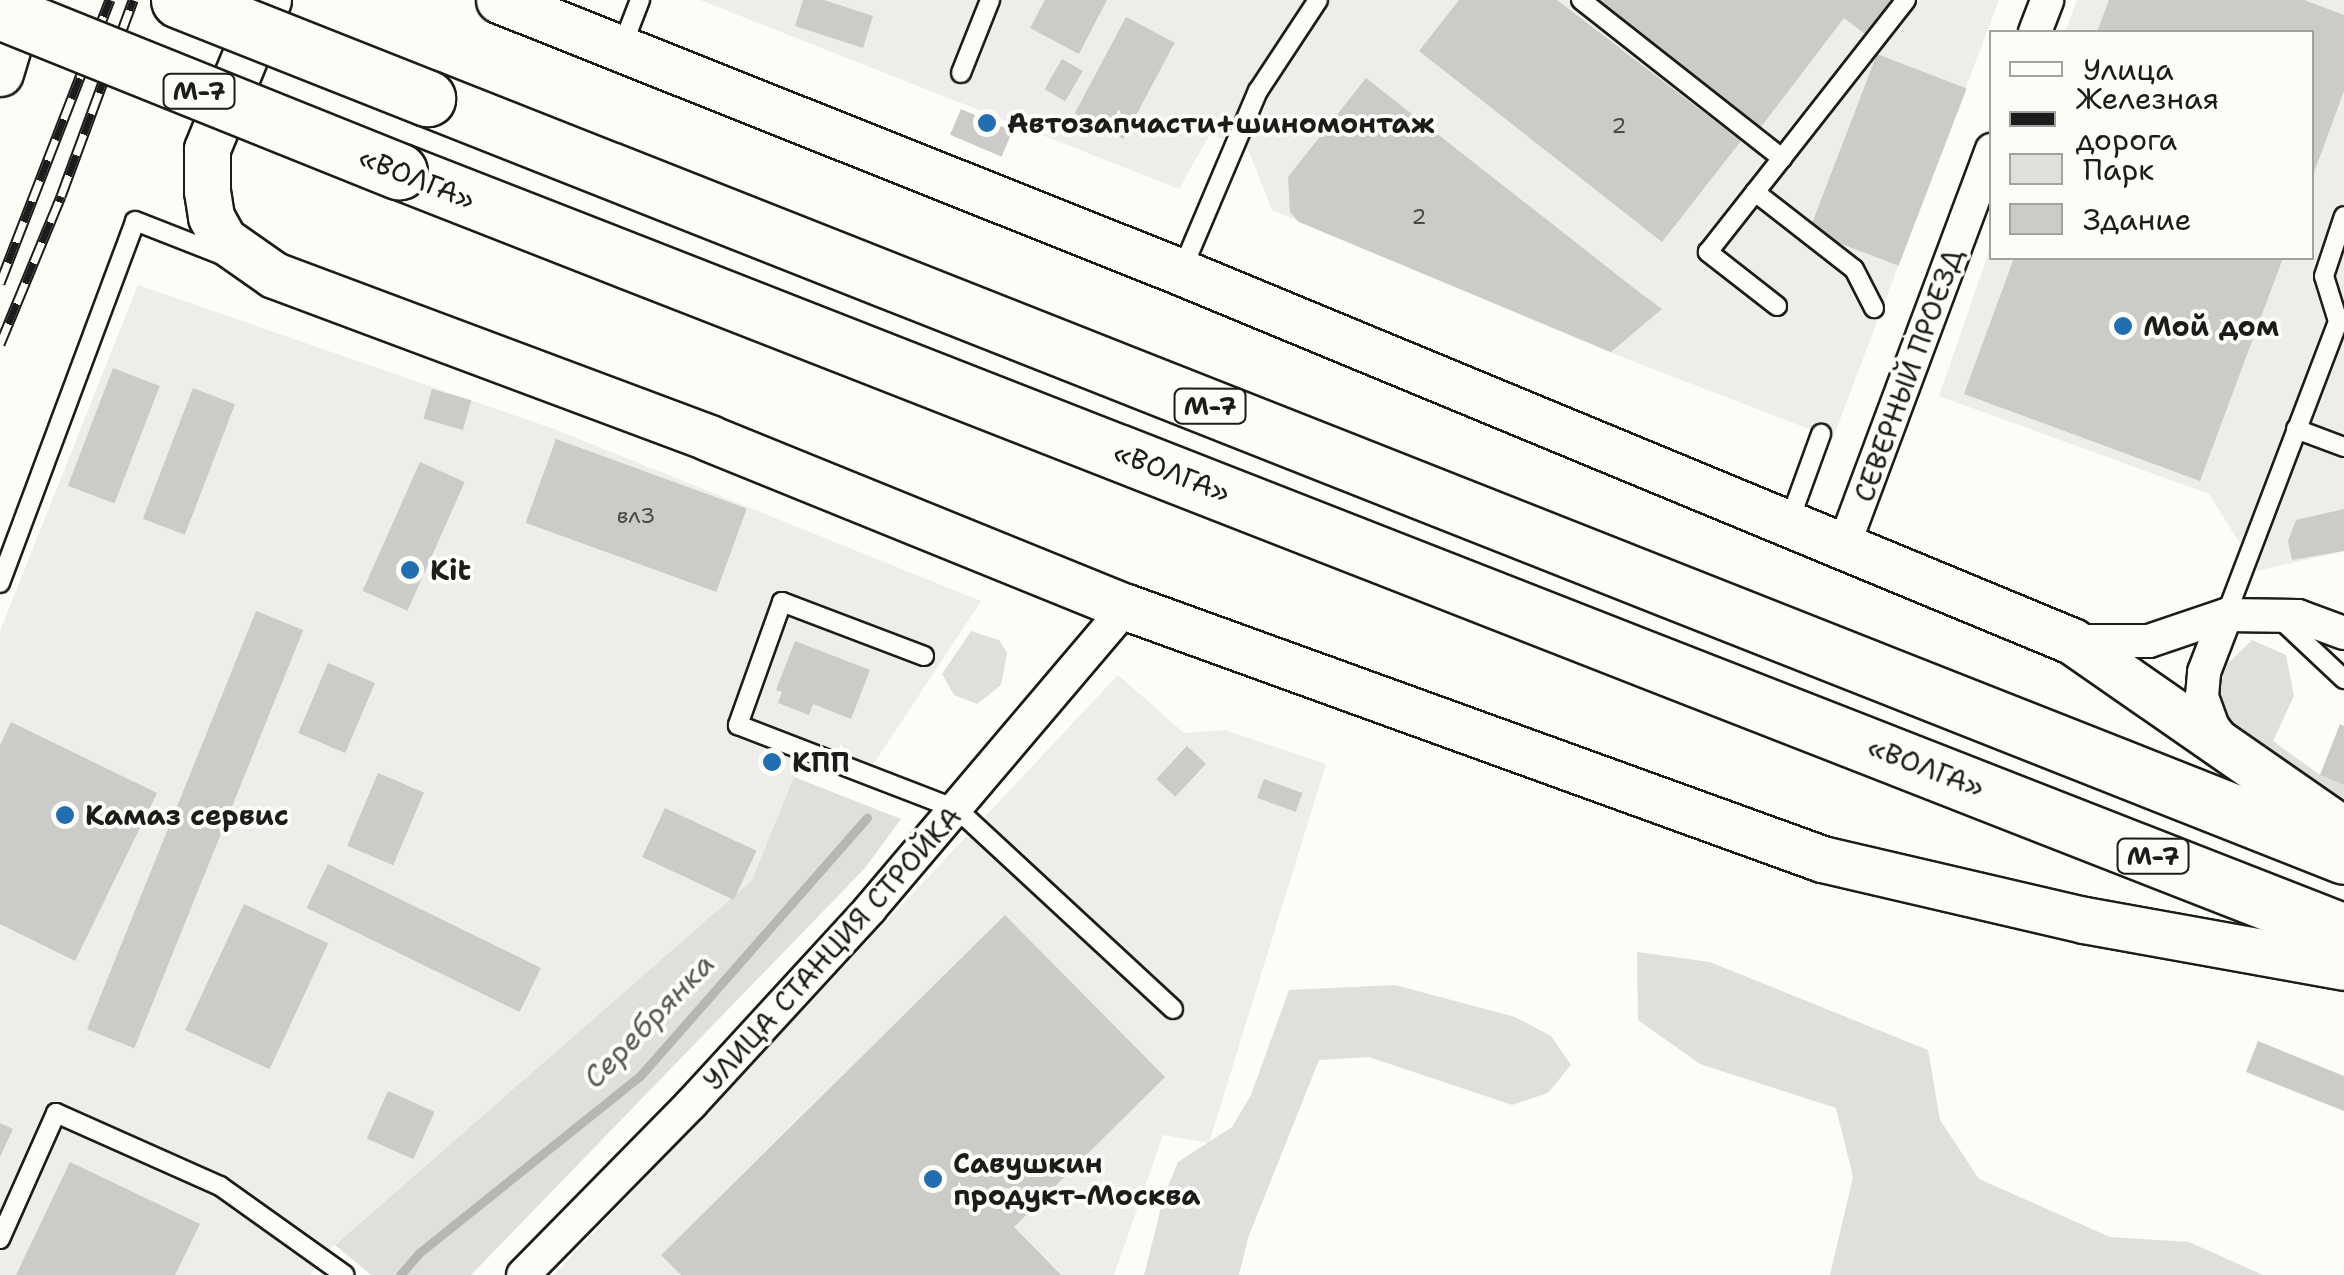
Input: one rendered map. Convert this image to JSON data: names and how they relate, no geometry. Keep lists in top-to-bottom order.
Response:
{
  "streets": {
    "highway": ["М-7", "«ВОЛГА»"],
    "street": ["СЕВЕРНЫЙ ПРОЕЗД", "УЛИЦА СТАНЦИЯ СТРОЙКА"]
  },
  "water": ["Серебрянка"],
  "places": [
    "Автозапчасти+шиномонтаж",
    "Мой дом",
    "Kit",
    "КПП",
    "Камаз сервис",
    "Савушкин продукт-Москва"
  ],
  "house_numbers": ["2", "2", "вл3"],
  "legend": [
    "Улица",
    "Железная дорога",
    "Парк",
    "Здание"
  ]
}
